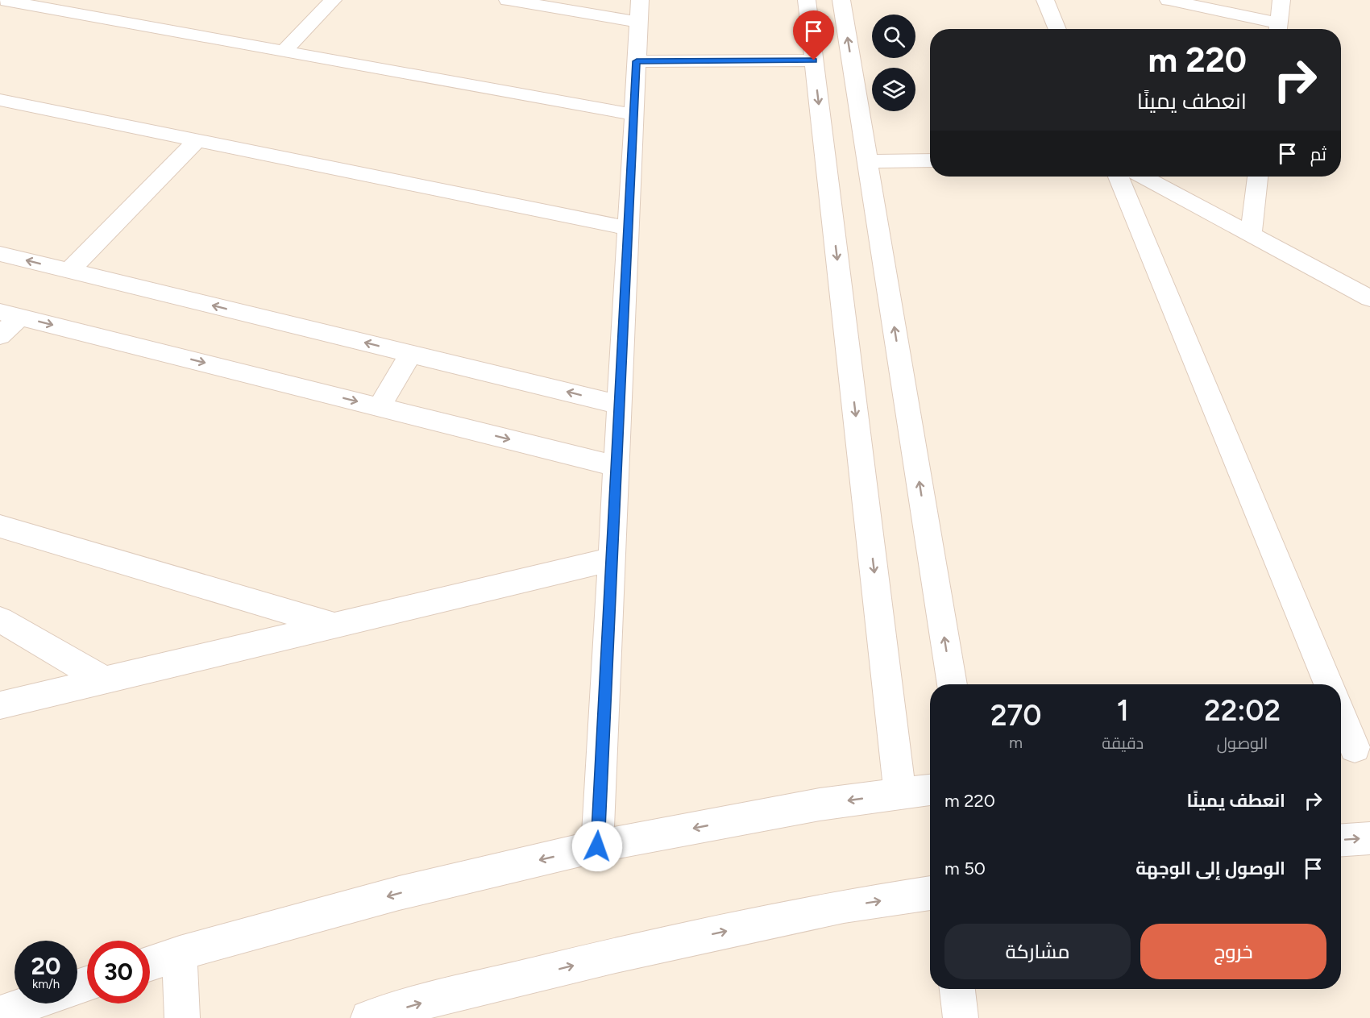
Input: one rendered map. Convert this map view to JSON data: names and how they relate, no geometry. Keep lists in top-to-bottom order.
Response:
{
  "page": {
    "turn": ["220 m", "انعطف يمينًا"],
    "then": "ثم",
    "eta": [
      "22:02",
      "الوصول",
      "1",
      "دقيقة",
      "270",
      "m"
    ],
    "list": [
      {
        "name": "انعطف يمينًا",
        "value": "220 m"
      },
      {
        "name": "الوصول إلى الوجهة",
        "value": "50 m"
      }
    ],
    "buttons": ["خروج", "مشاركة"],
    "speed": "20 km/h",
    "limit": "30"
  }
}
